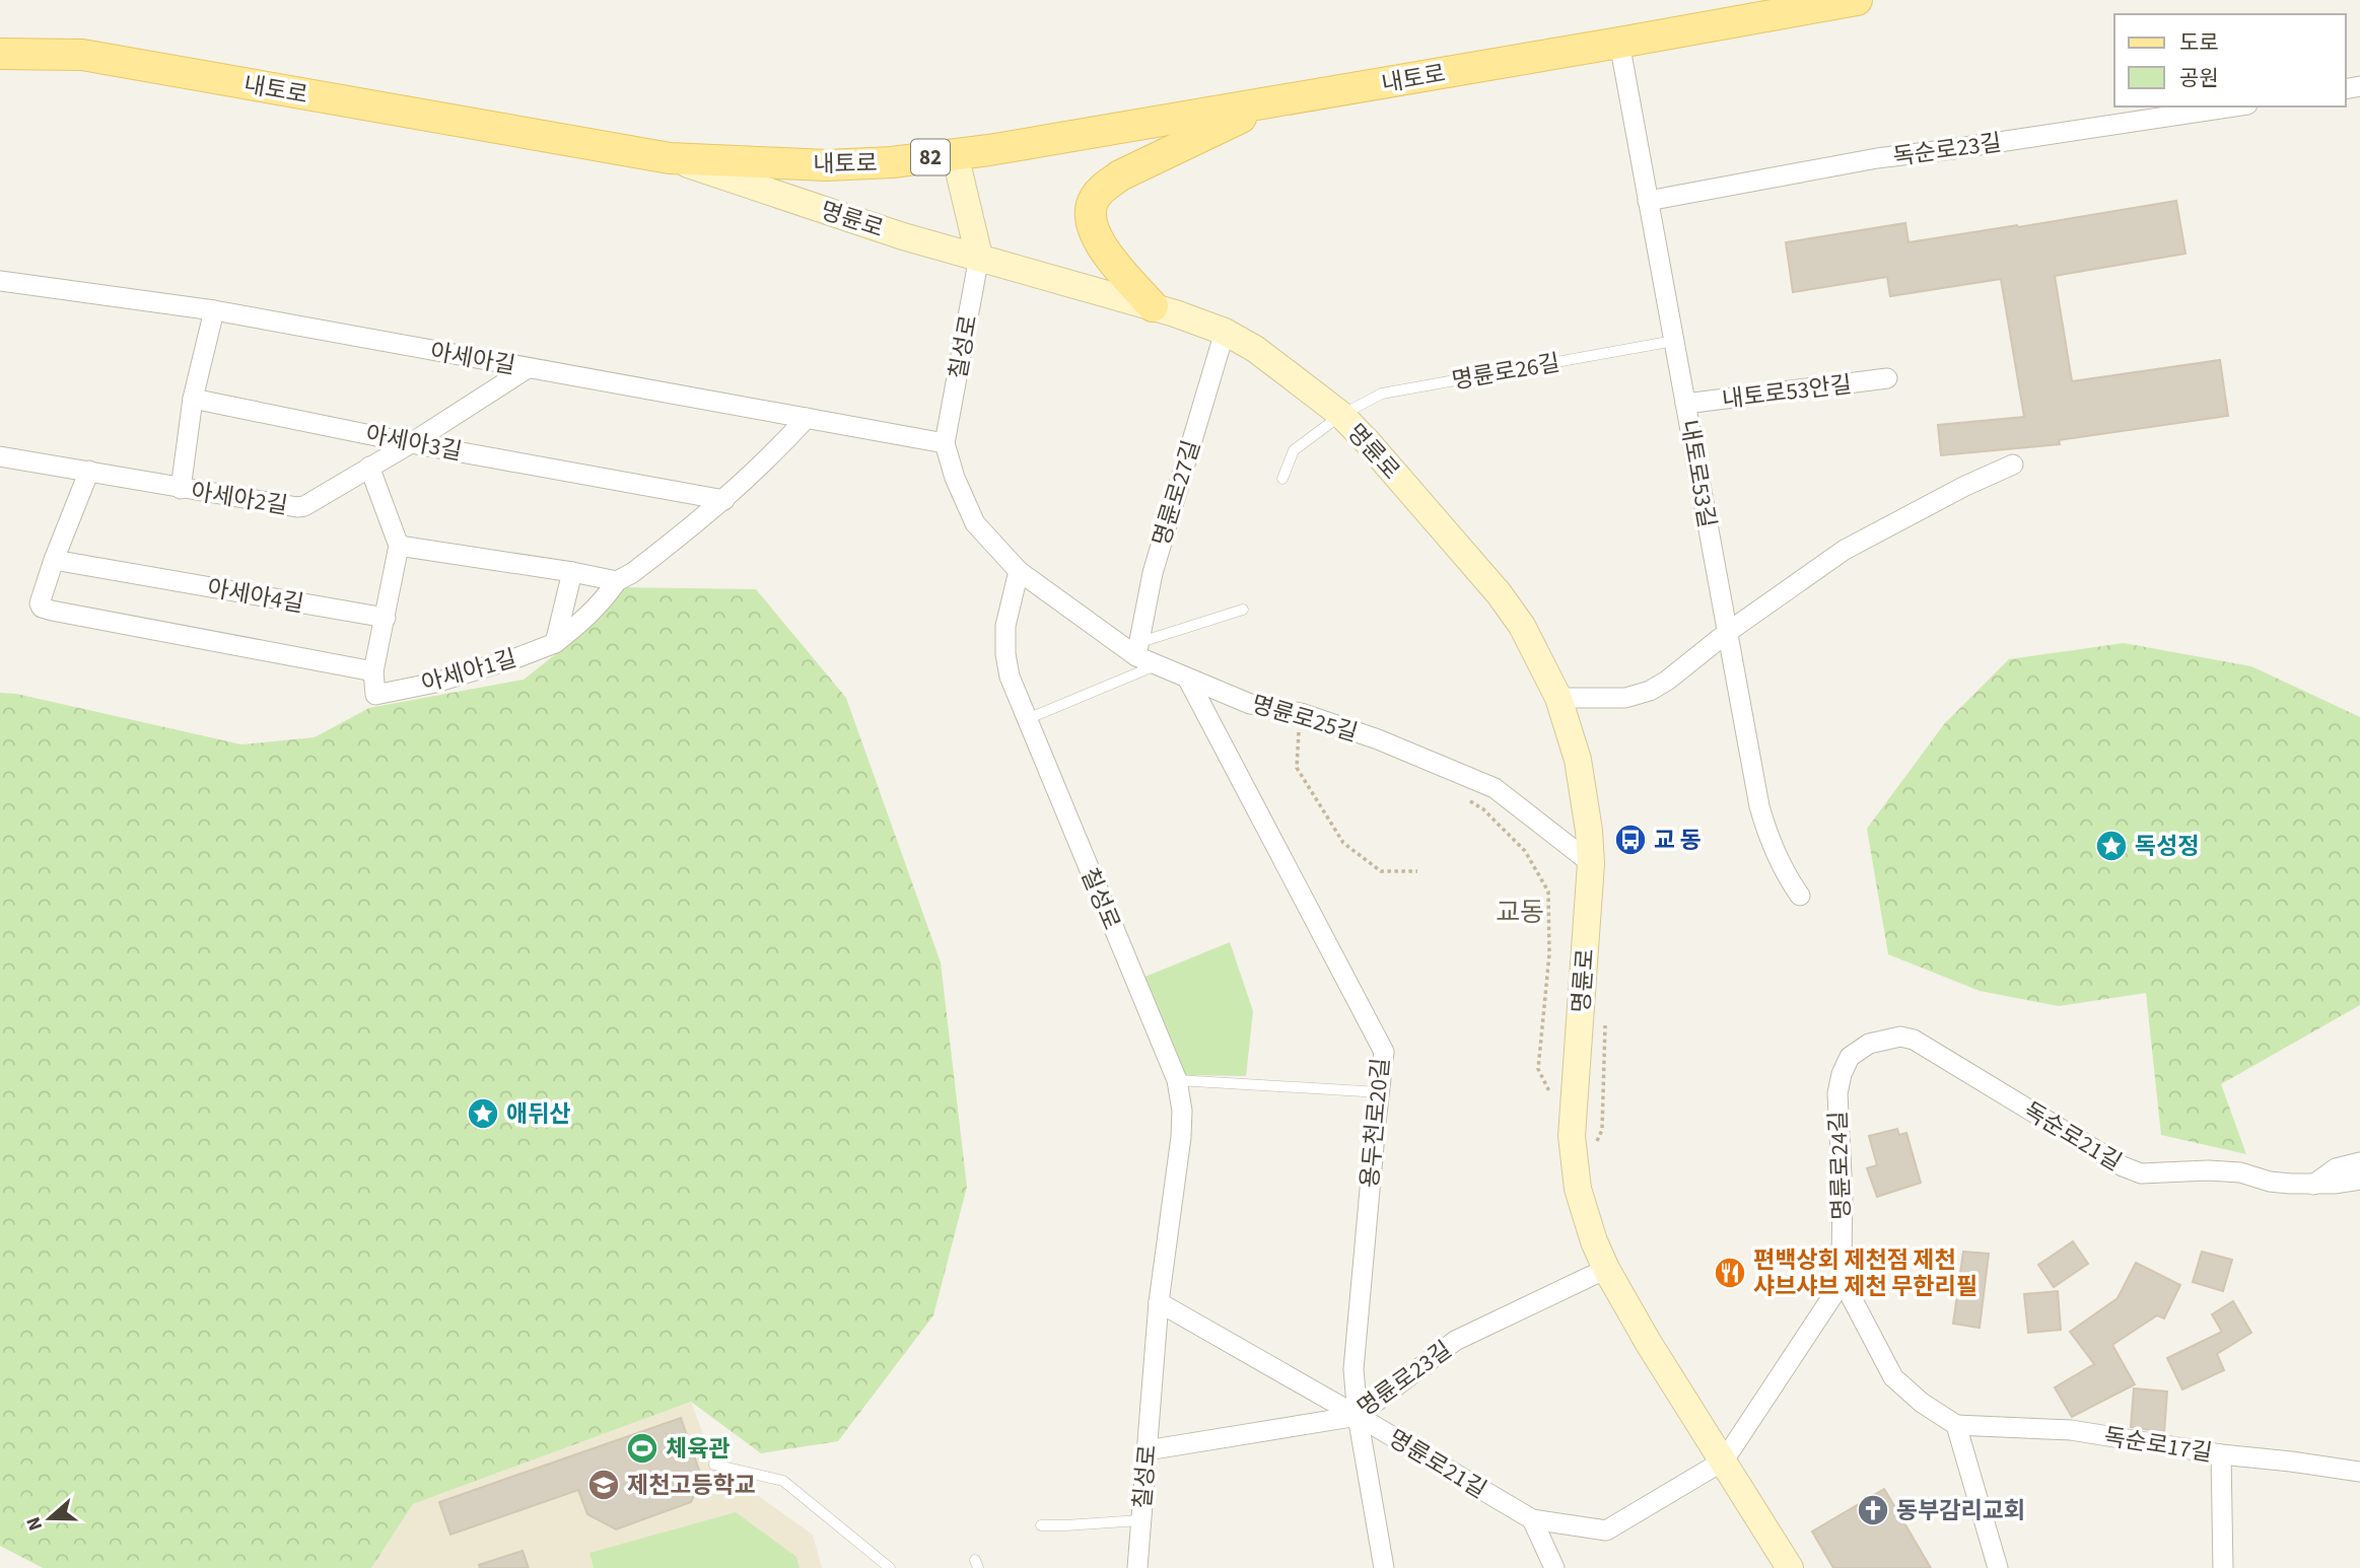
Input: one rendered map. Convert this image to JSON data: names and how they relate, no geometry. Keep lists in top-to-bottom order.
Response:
{
  "streets": {
    "main road": ["내토로", "82"],
    "street": [
      "독순로23길",
      "명륜로",
      "칠성로",
      "아세아길",
      "내토로53안길",
      "아세아3길",
      "내토로53길",
      "명륜로27길",
      "아세아2길",
      "아세아4길",
      "아세아1길",
      "명륜로25길",
      "용두천로20길",
      "독순로21길",
      "명륜로24길",
      "명륜로23길",
      "독순로17길",
      "명륜로21길"
    ],
    "lane": ["명륜로26길"]
  },
  "crossings": [
    ["내토로", "명륜로"],
    ["내토로", "내토로53길"],
    ["독순로23길", "내토로53길"],
    ["명륜로", "칠성로"],
    ["명륜로", "명륜로26길"],
    ["명륜로", "명륜로27길"],
    ["명륜로", "명륜로25길"],
    ["명륜로", "명륜로23길"],
    ["명륜로", "명륜로21길"],
    ["칠성로", "아세아길"],
    ["칠성로", "명륜로25길"],
    ["칠성로", "명륜로23길"],
    ["칠성로", "명륜로21길"],
    ["아세아길", "아세아2길"],
    ["명륜로26길", "내토로53길"],
    ["내토로53안길", "내토로53길"],
    ["아세아3길", "아세아2길"],
    ["명륜로27길", "명륜로25길"],
    ["명륜로25길", "용두천로20길"],
    ["용두천로20길", "명륜로23길"],
    ["용두천로20길", "명륜로21길"],
    ["독순로21길", "명륜로24길"],
    ["명륜로24길", "독순로17길"],
    ["명륜로23길", "명륜로21길"]
  ],
  "districts": ["교동"],
  "places": {
    "bus stop": ["교 동"],
    "place": ["독성정", "애뒤산"],
    "restaurant": ["편백상회 제천점 제천 샤브샤브 제천 무한리필"],
    "sports": ["체육관"],
    "school or university": ["제천고등학교"],
    "church": ["동부감리교회"]
  },
  "legend": ["도로", "공원"],
  "north": "left"
}
